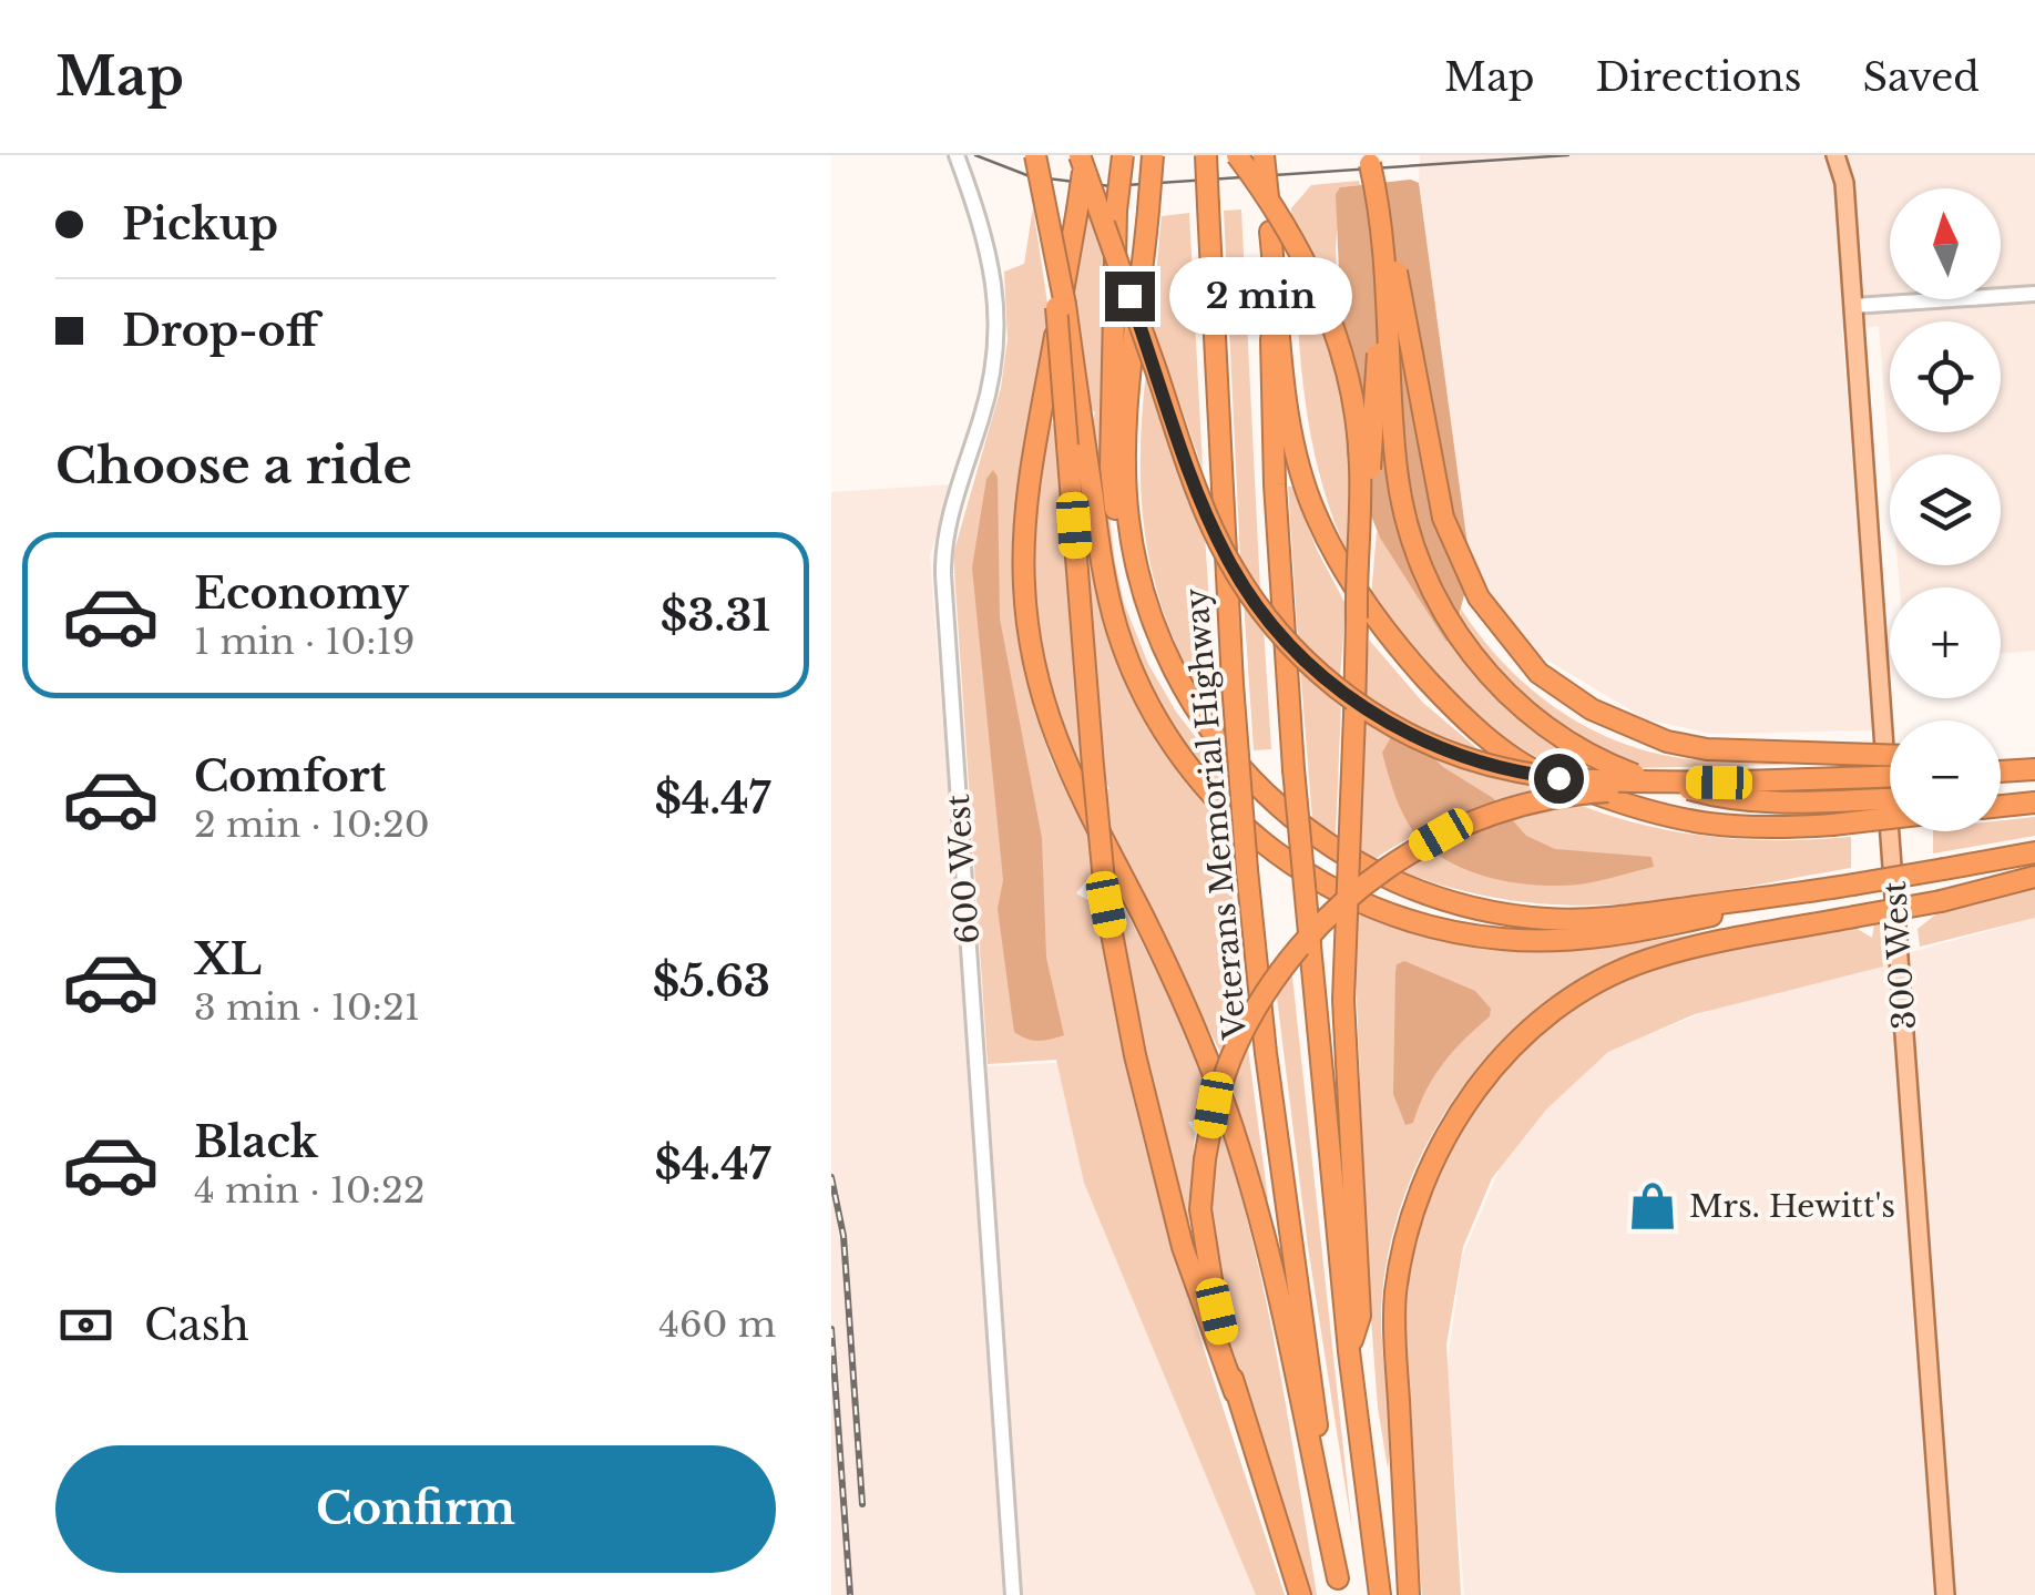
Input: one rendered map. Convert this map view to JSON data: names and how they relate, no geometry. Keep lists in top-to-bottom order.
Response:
{
  "streets": {
    "highway": ["Veterans Memorial Highway"],
    "main road": ["300 West"],
    "street": ["600 West"]
  },
  "places": {
    "shop": ["Mrs. Hewitt's"]
  },
  "north": "top",
  "page": {
    "header": "Map",
    "nav": ["Map", "Directions", "Saved"],
    "banner": ["Pickup", "Drop-off"],
    "map_buttons": ["+", "−"],
    "bubble": "2 min",
    "heading": "Choose a ride",
    "list": [
      {
        "name": "Economy",
        "note": "1 min · 10:19",
        "value": "$3.31"
      },
      {
        "name": "Comfort",
        "note": "2 min · 10:20",
        "value": "$4.47"
      },
      {
        "name": "XL",
        "note": "3 min · 10:21",
        "value": "$5.63"
      },
      {
        "name": "Black",
        "note": "4 min · 10:22",
        "value": "$4.47"
      }
    ],
    "pay": ["Cash", "460 m"],
    "buttons": "Confirm"
  }
}
